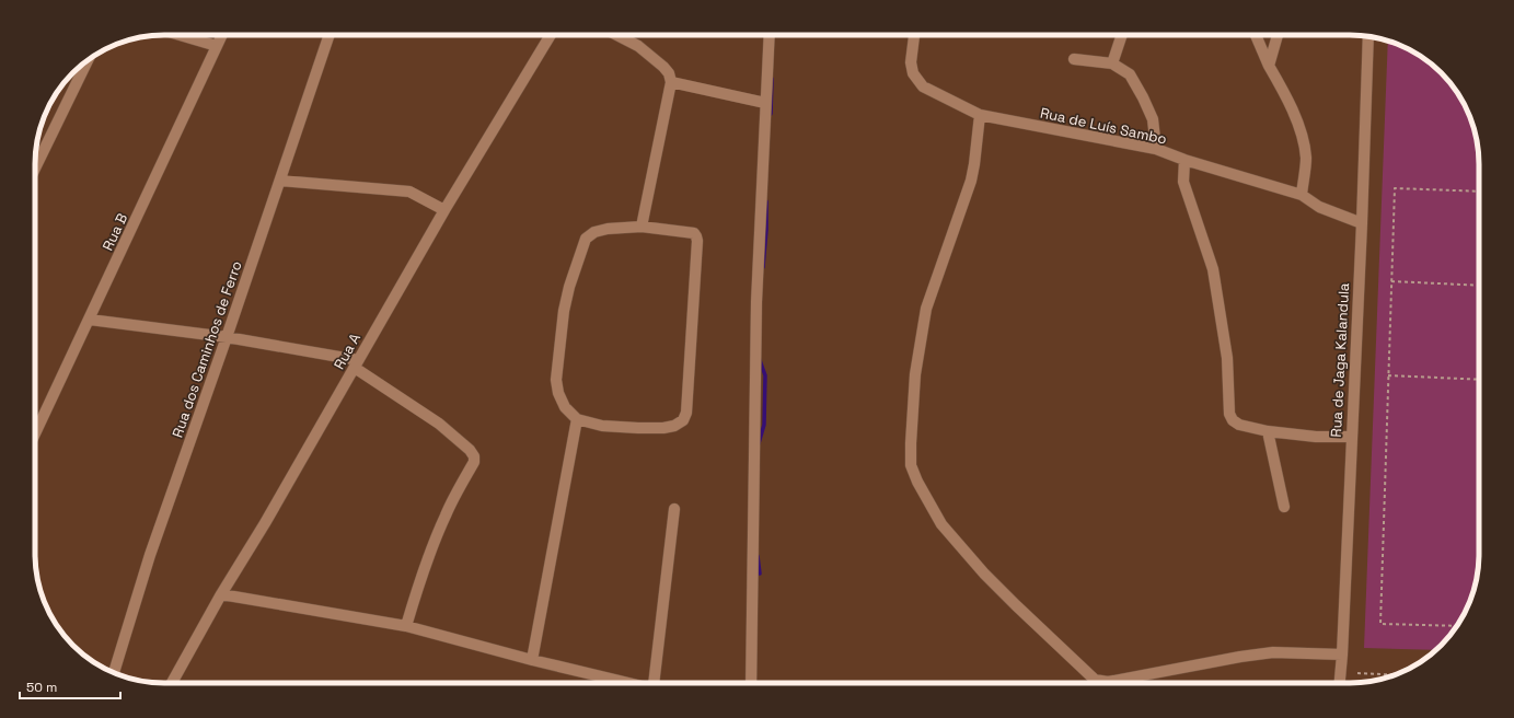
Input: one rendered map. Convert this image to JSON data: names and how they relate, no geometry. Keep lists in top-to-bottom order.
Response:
{
  "streets": {
    "street": [
      "Rua de Luís Sambo",
      "Rua B",
      "Rua dos Caminhos de Ferro",
      "Rua A",
      "Rua de Jaga Kalandula"
    ]
  },
  "crossings": [
    ["Rua de Luís Sambo", "Rua de Jaga Kalandula"]
  ],
  "scale_bar": "50 m"
}
